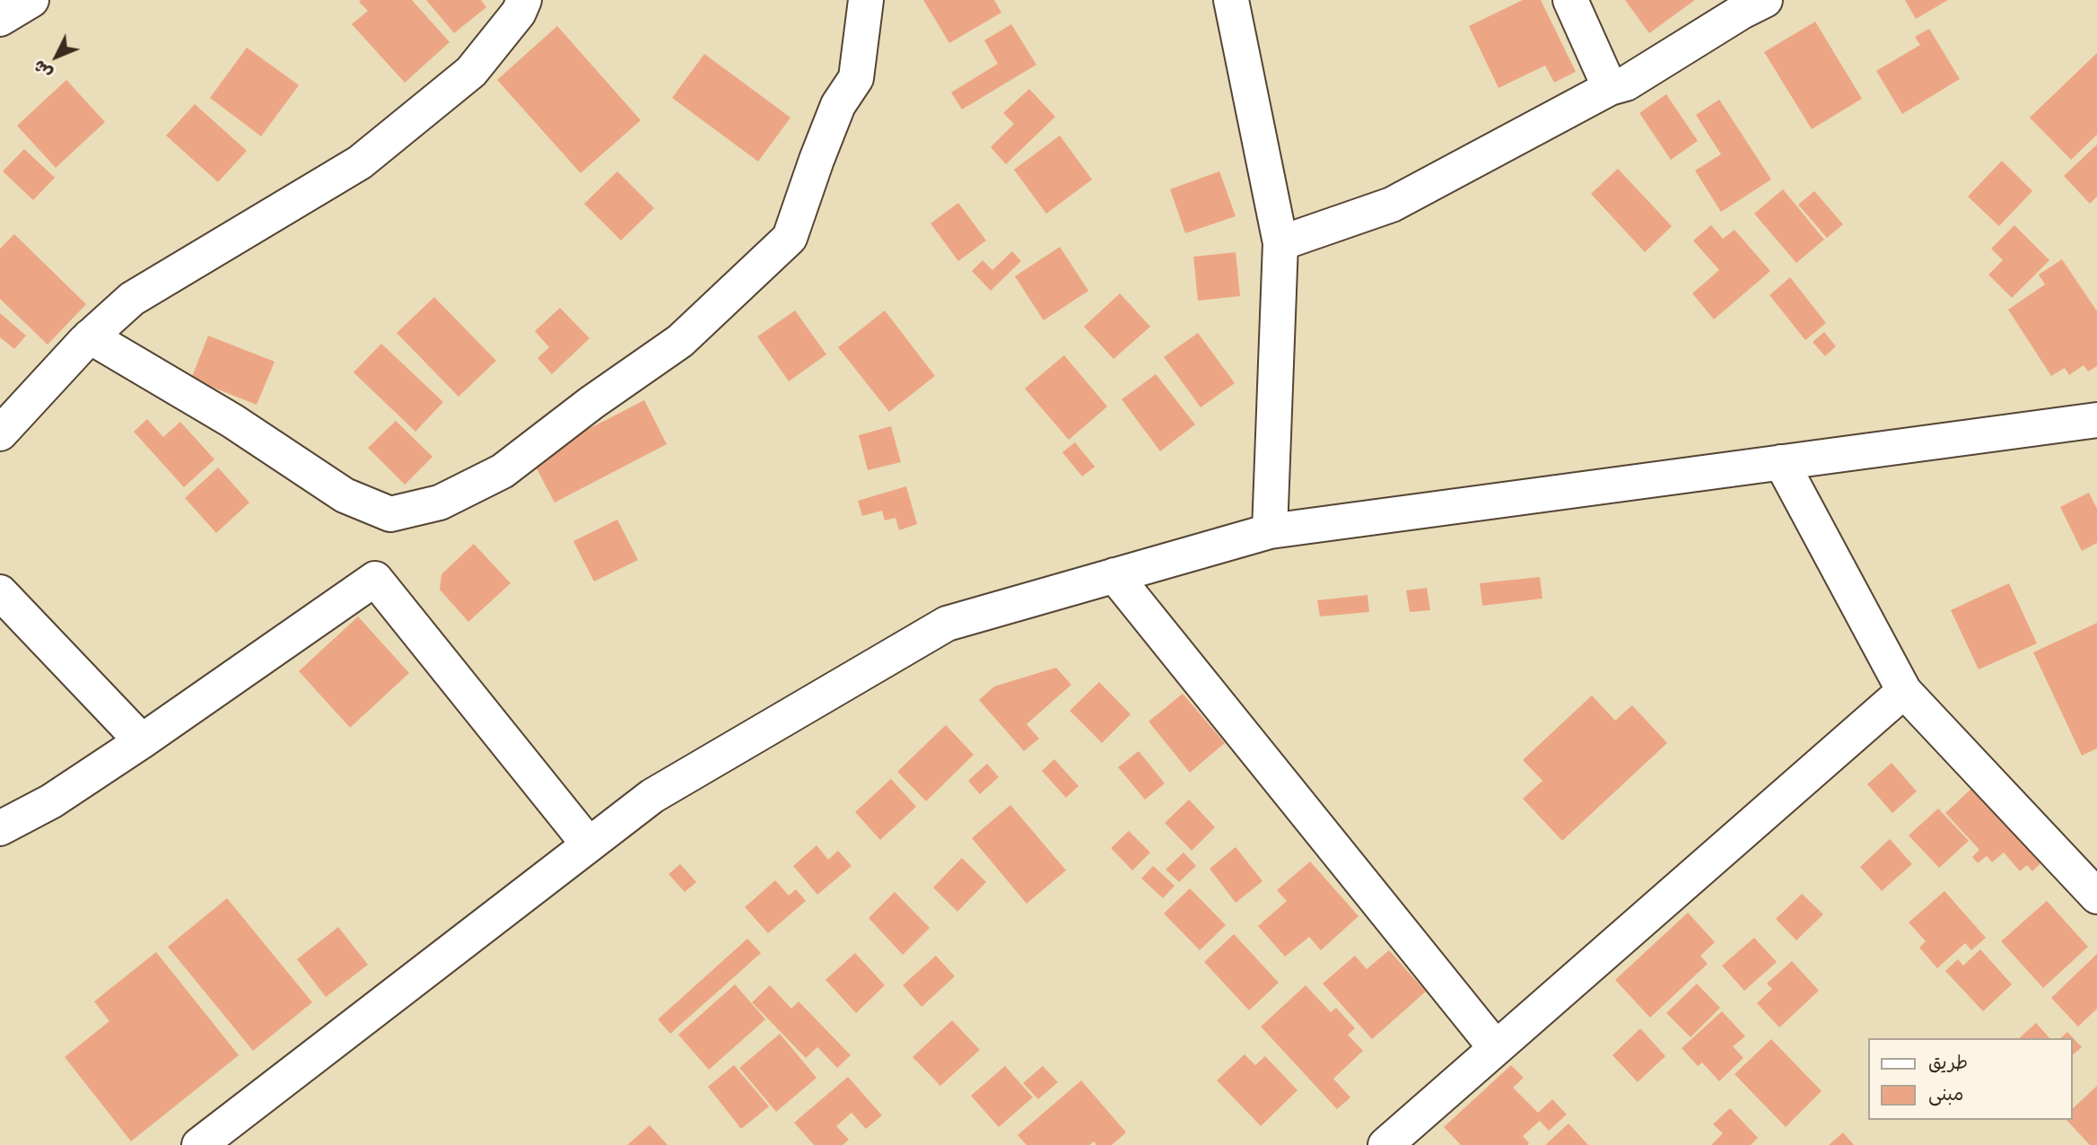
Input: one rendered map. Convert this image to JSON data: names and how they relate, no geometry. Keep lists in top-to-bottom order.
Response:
{
  "legend": ["طريق", "مبنى"],
  "north": "bottom left"
}
